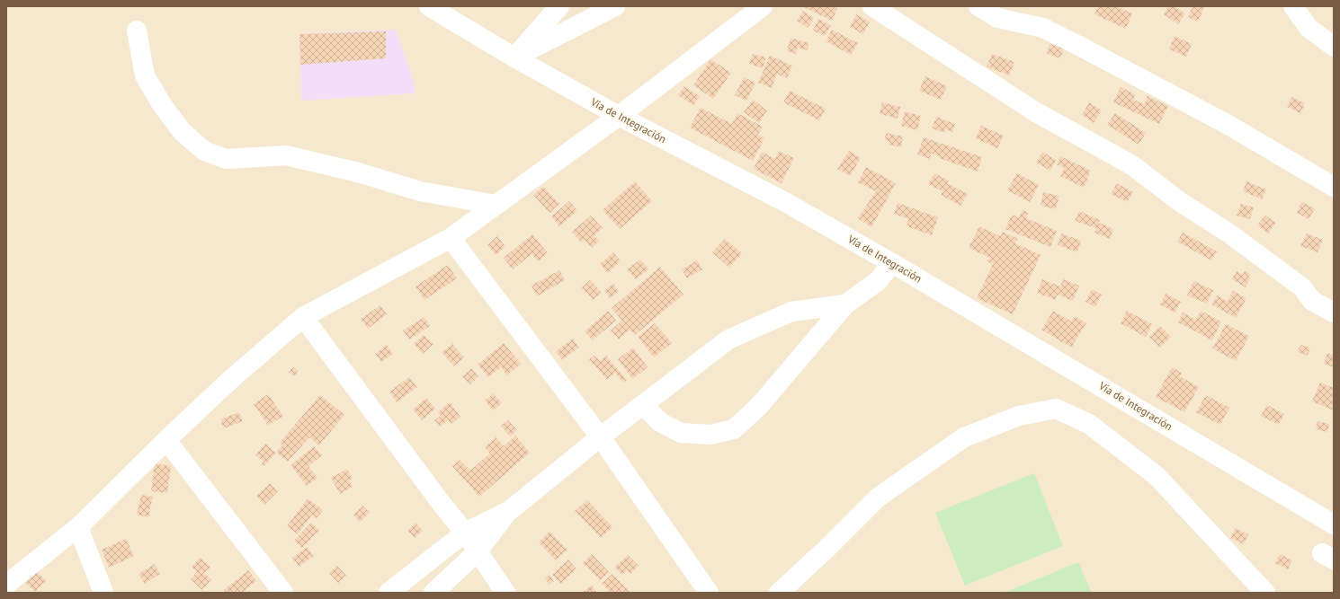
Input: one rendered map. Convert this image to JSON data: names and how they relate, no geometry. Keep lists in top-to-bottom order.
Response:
{
  "streets": {
    "street": ["Vía de Integración"]
  }
}
